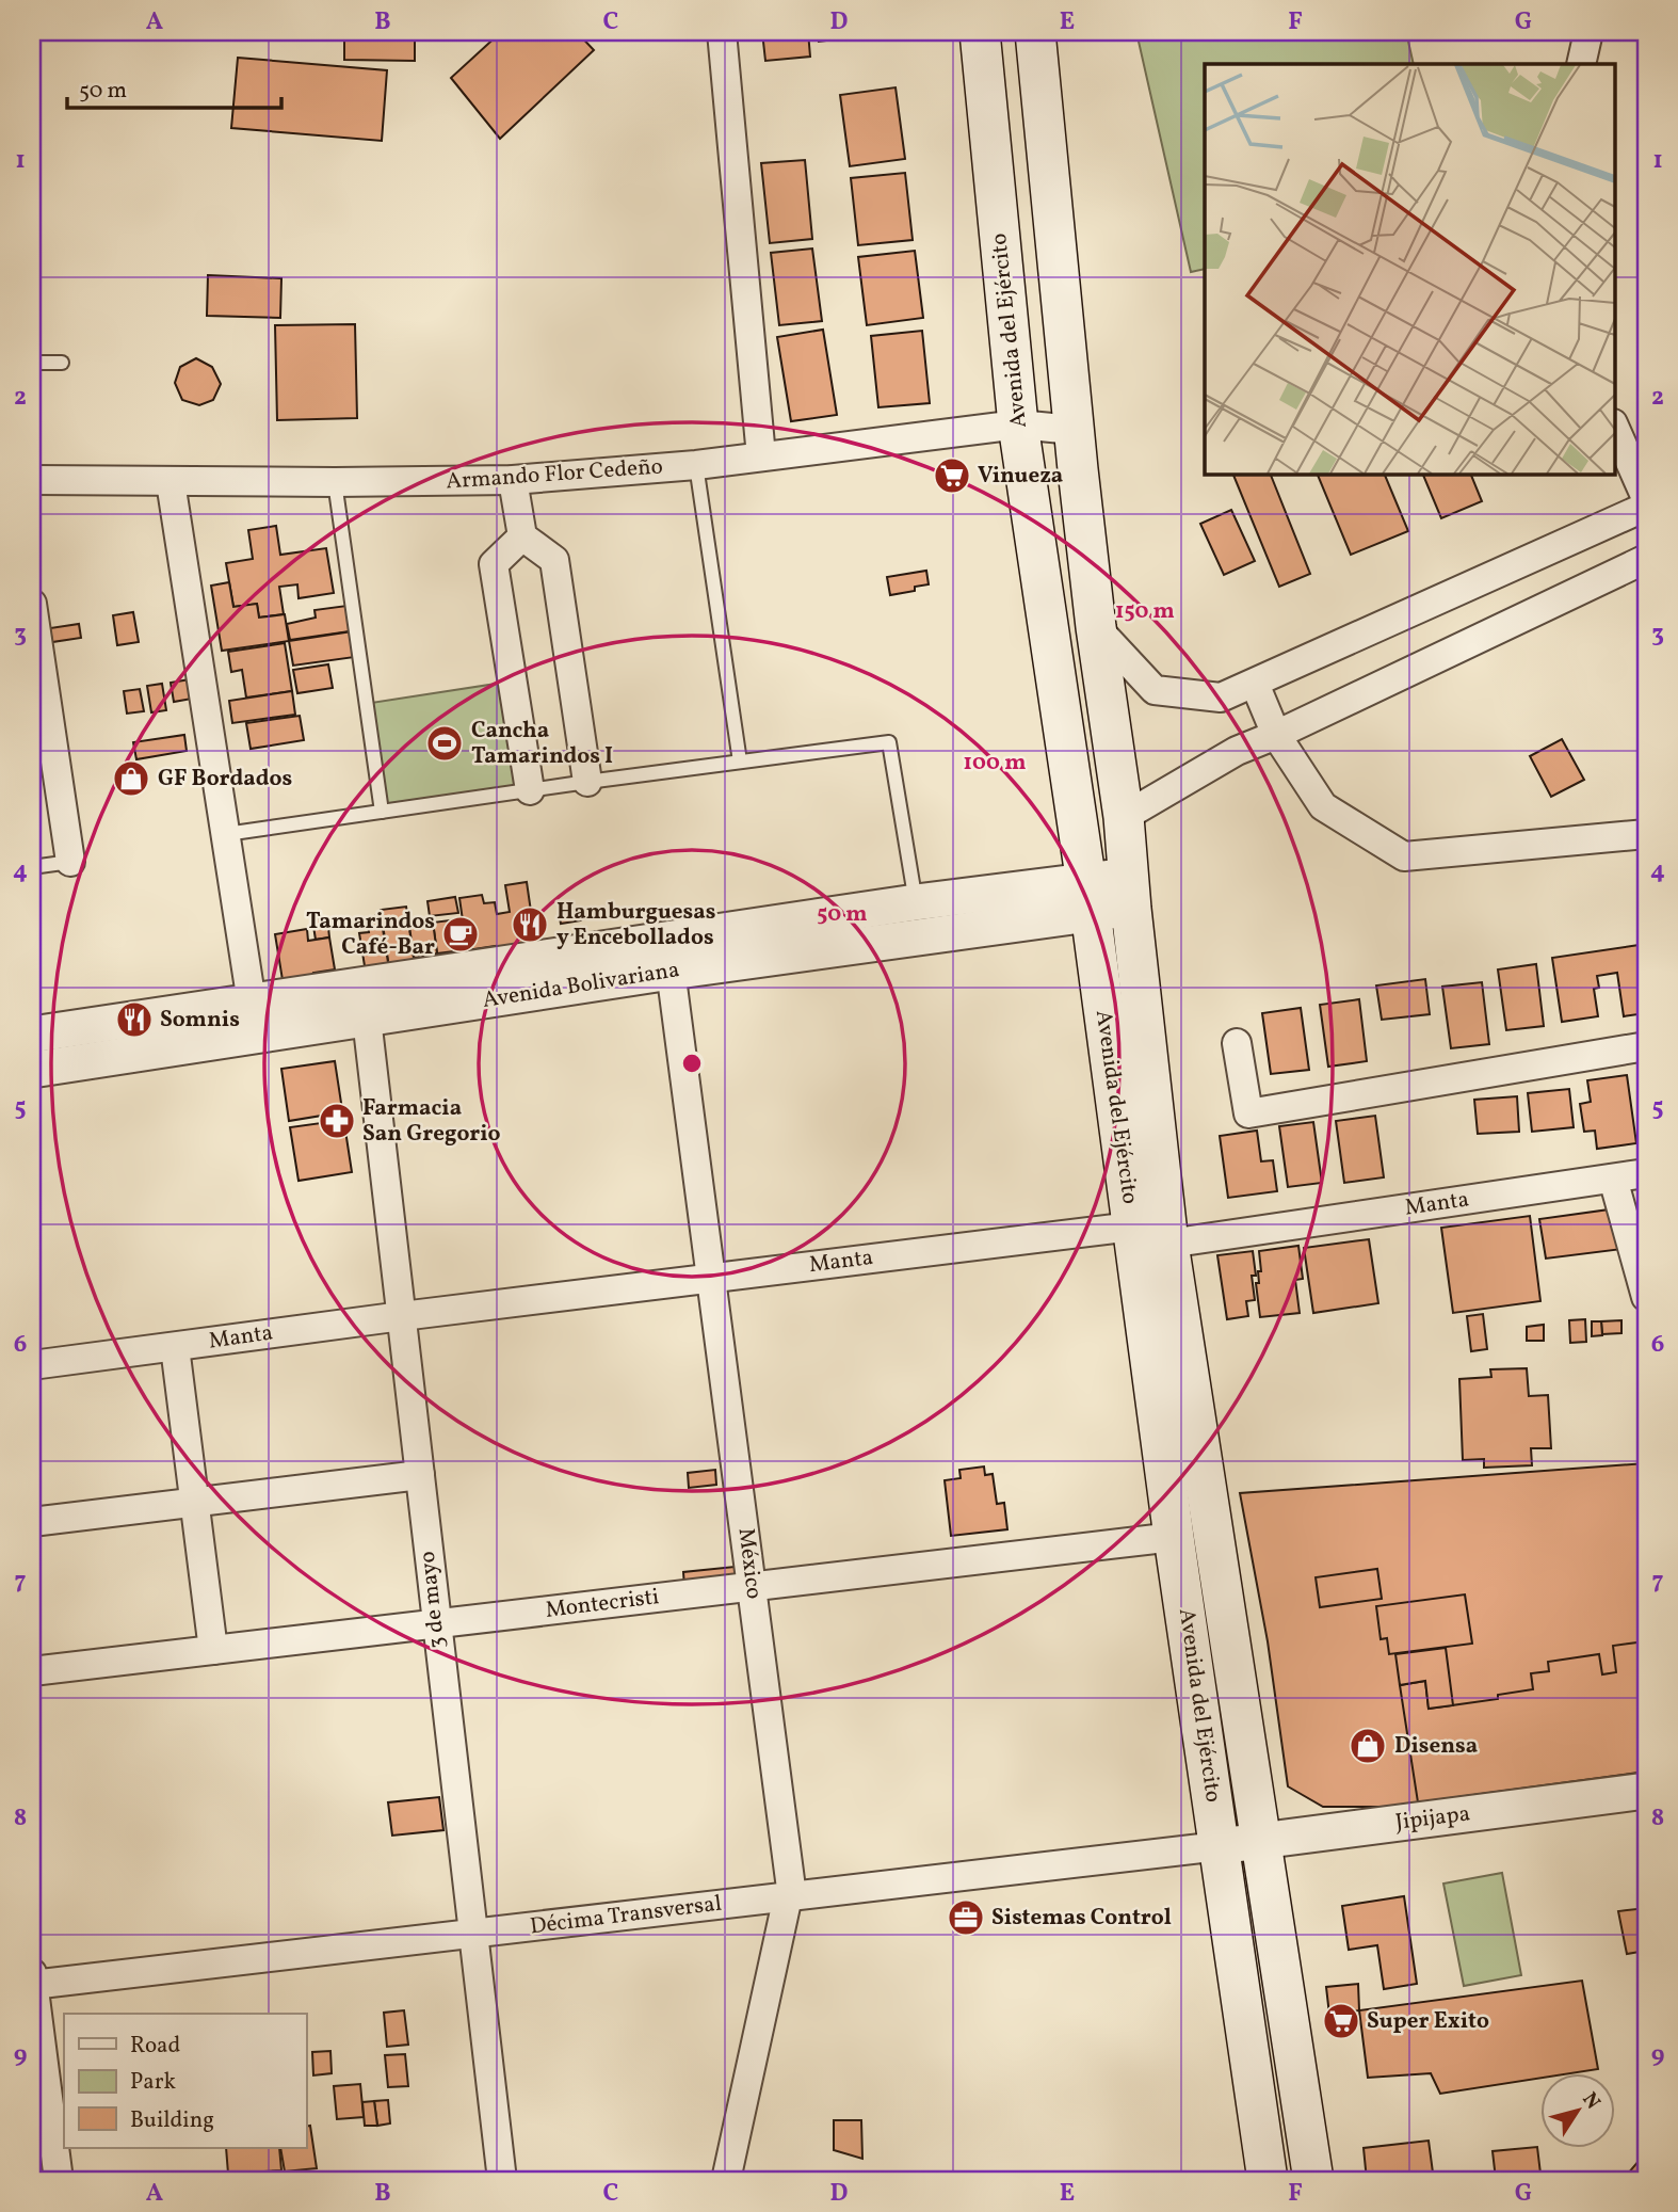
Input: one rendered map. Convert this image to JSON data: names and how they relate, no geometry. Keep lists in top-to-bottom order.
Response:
{
  "streets": {
    "main road": ["Avenida del Ejército"],
    "street": [
      "Armando Flor Cedeño",
      "Avenida Bolivariana",
      "Manta",
      "México",
      "3 de mayo",
      "Montecristi",
      "Jipijapa",
      "Décima Transversal"
    ]
  },
  "crossings": [
    ["Avenida del Ejército", "Armando Flor Cedeño"],
    ["Avenida del Ejército", "Avenida Bolivariana"],
    ["Avenida del Ejército", "Manta"],
    ["Avenida del Ejército", "Montecristi"],
    ["Avenida del Ejército", "Jipijapa"],
    ["Avenida del Ejército", "Décima Transversal"],
    ["Avenida Bolivariana", "México"],
    ["Avenida Bolivariana", "3 de mayo"],
    ["Manta", "México"],
    ["Manta", "3 de mayo"],
    ["México", "Montecristi"],
    ["México", "Décima Transversal"],
    ["3 de mayo", "Montecristi"],
    ["3 de mayo", "Décima Transversal"],
    ["Jipijapa", "Décima Transversal"]
  ],
  "places": {
    "supermarket": ["Vinueza", "Super Exito"],
    "sports": ["Cancha Tamarindos I"],
    "shop": ["GF Bordados", "Disensa"],
    "restaurant": ["Hamburguesas y Encebollados", "Somnis"],
    "cafe": ["Tamarindos Café-Bar"],
    "pharmacy": ["Farmacia San Gregorio"],
    "office": ["Sistemas Control"]
  },
  "legend": ["Road", "Park", "Building"],
  "scale_bar": "50 m",
  "north": "top right",
  "grid": {
    "columns": [
      "A",
      "B",
      "C",
      "D",
      "E",
      "F",
      "G"
    ],
    "rows": [
      "1",
      "2",
      "3",
      "4",
      "5",
      "6",
      "7",
      "8",
      "9"
    ]
  },
  "rings": ["150 m", "100 m", "50 m"]
}
